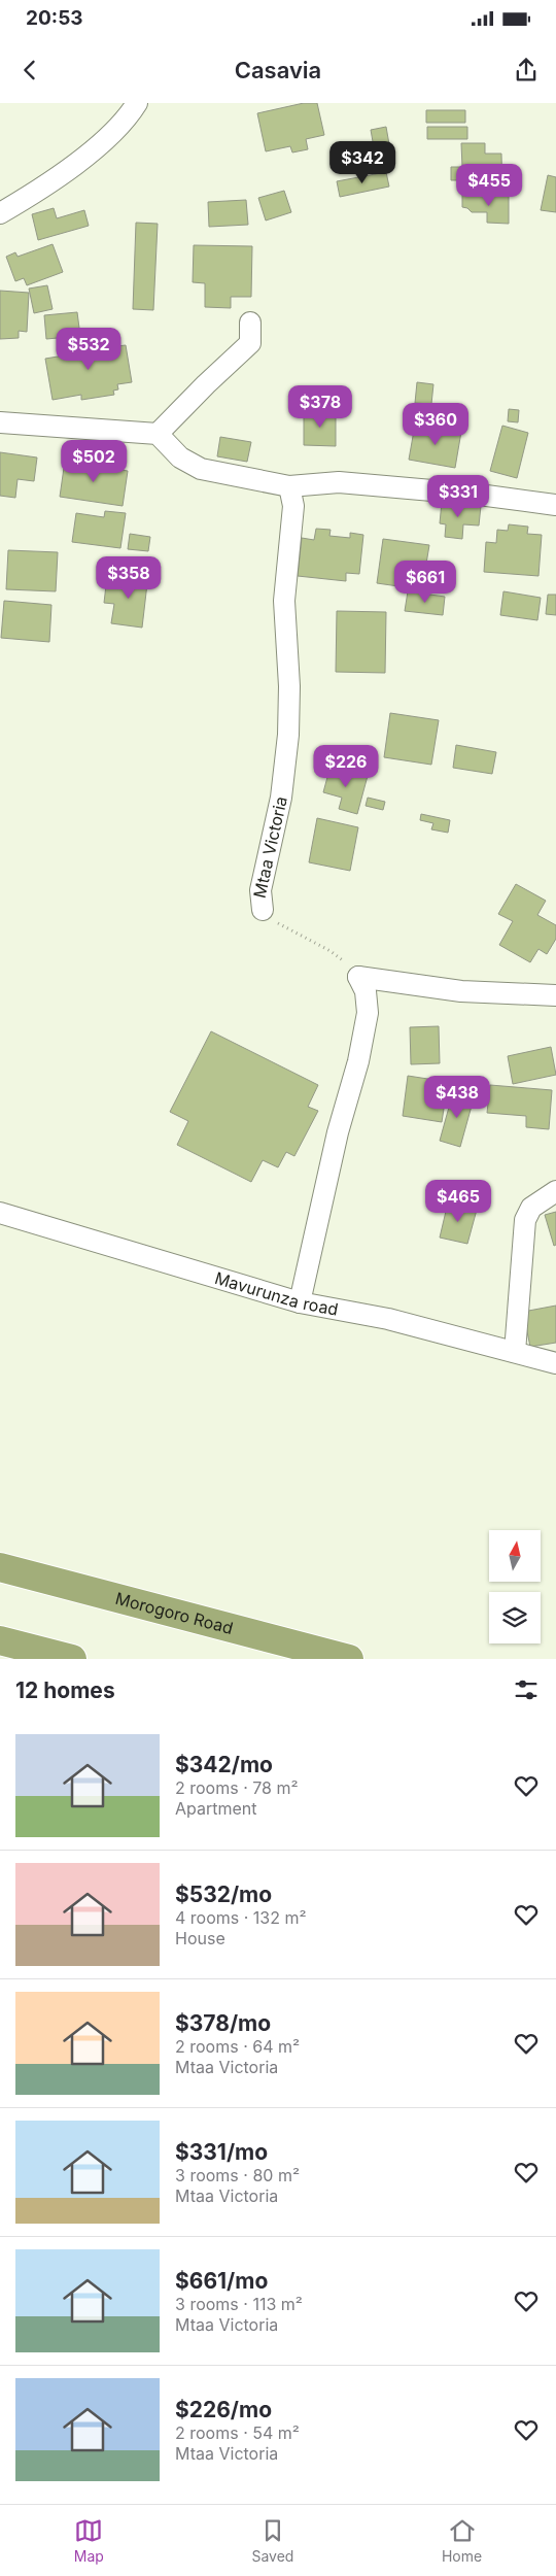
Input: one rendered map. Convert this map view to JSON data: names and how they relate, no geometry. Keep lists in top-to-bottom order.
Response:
{
  "streets": {
    "highway": ["Morogoro Road"],
    "street": ["Mtaa Victoria", "Mavurunza road"]
  },
  "north": "top",
  "page": {
    "status": "20:53",
    "header": "Casavia",
    "price": [
      "$342",
      "$455",
      "$532",
      "$378",
      "$360",
      "$502",
      "$331",
      "$358",
      "$661",
      "$226",
      "$438",
      "$465"
    ],
    "heading": "12 homes",
    "list": [
      {
        "name": "$342/mo",
        "note": "2 rooms · 78 m² · Apartment"
      },
      {
        "name": "$532/mo",
        "note": "4 rooms · 132 m² · House"
      },
      {
        "name": "$378/mo",
        "note": "2 rooms · 64 m² · Mtaa Victoria"
      },
      {
        "name": "$331/mo",
        "note": "3 rooms · 80 m² · Mtaa Victoria"
      },
      {
        "name": "$661/mo",
        "note": "3 rooms · 113 m² · Mtaa Victoria"
      },
      {
        "name": "$226/mo",
        "note": "2 rooms · 54 m² · Mtaa Victoria"
      }
    ],
    "tabs": ["Map", "Saved", "Home"]
  }
}
